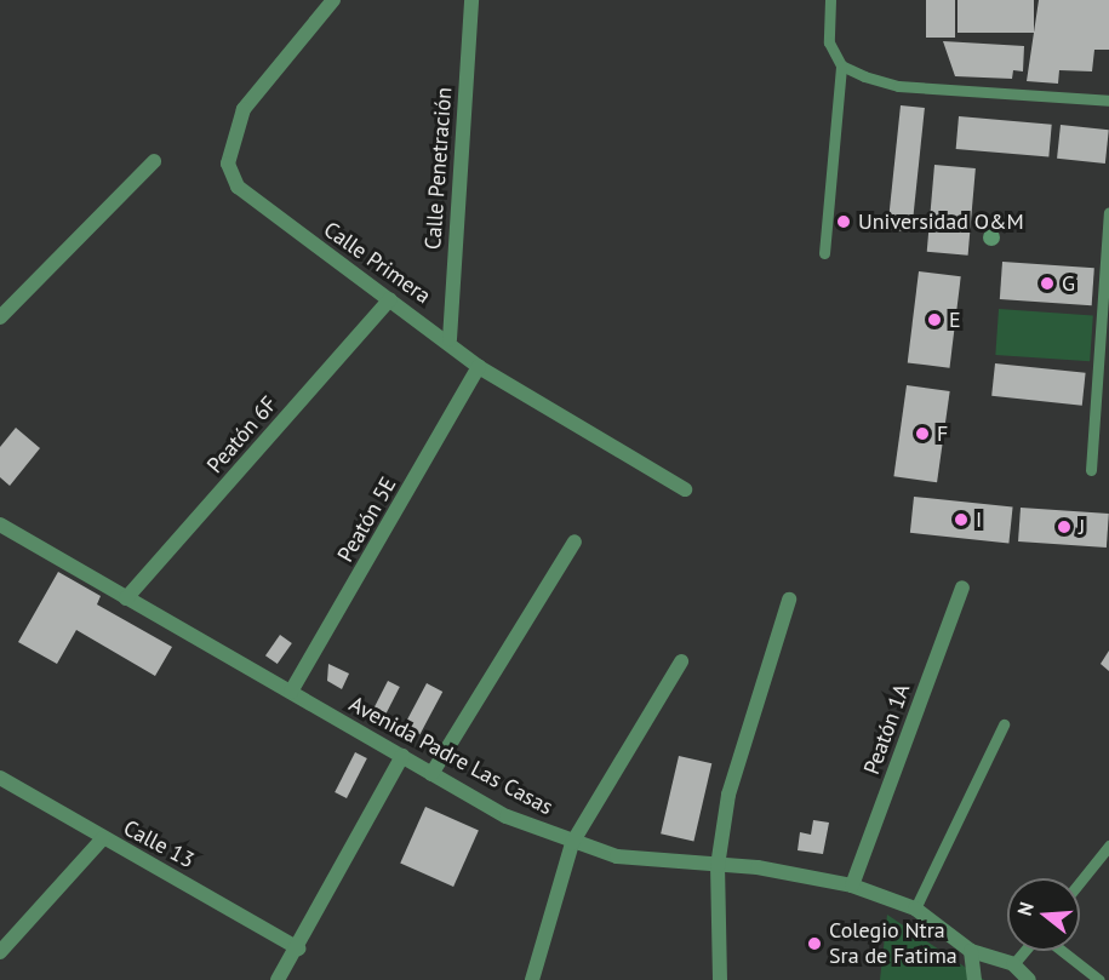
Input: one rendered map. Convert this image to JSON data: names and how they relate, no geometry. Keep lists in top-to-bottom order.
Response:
{
  "streets": {
    "street": [
      "Calle Penetración",
      "Calle Primera",
      "Peatón 6F",
      "Peatón 5E",
      "Peatón 1A",
      "Avenida Padre Las Casas",
      "Calle 13"
    ]
  },
  "crossings": [
    ["Calle Penetración", "Calle Primera"],
    ["Calle Primera", "Peatón 6F"],
    ["Calle Primera", "Peatón 5E"],
    ["Peatón 6F", "Avenida Padre Las Casas"],
    ["Peatón 5E", "Avenida Padre Las Casas"],
    ["Peatón 1A", "Avenida Padre Las Casas"]
  ],
  "places": [
    "Universidad O&M",
    "G",
    "E",
    "F",
    "I",
    "J",
    "Colegio Ntra Sra de Fatima"
  ],
  "north": "left"
}
